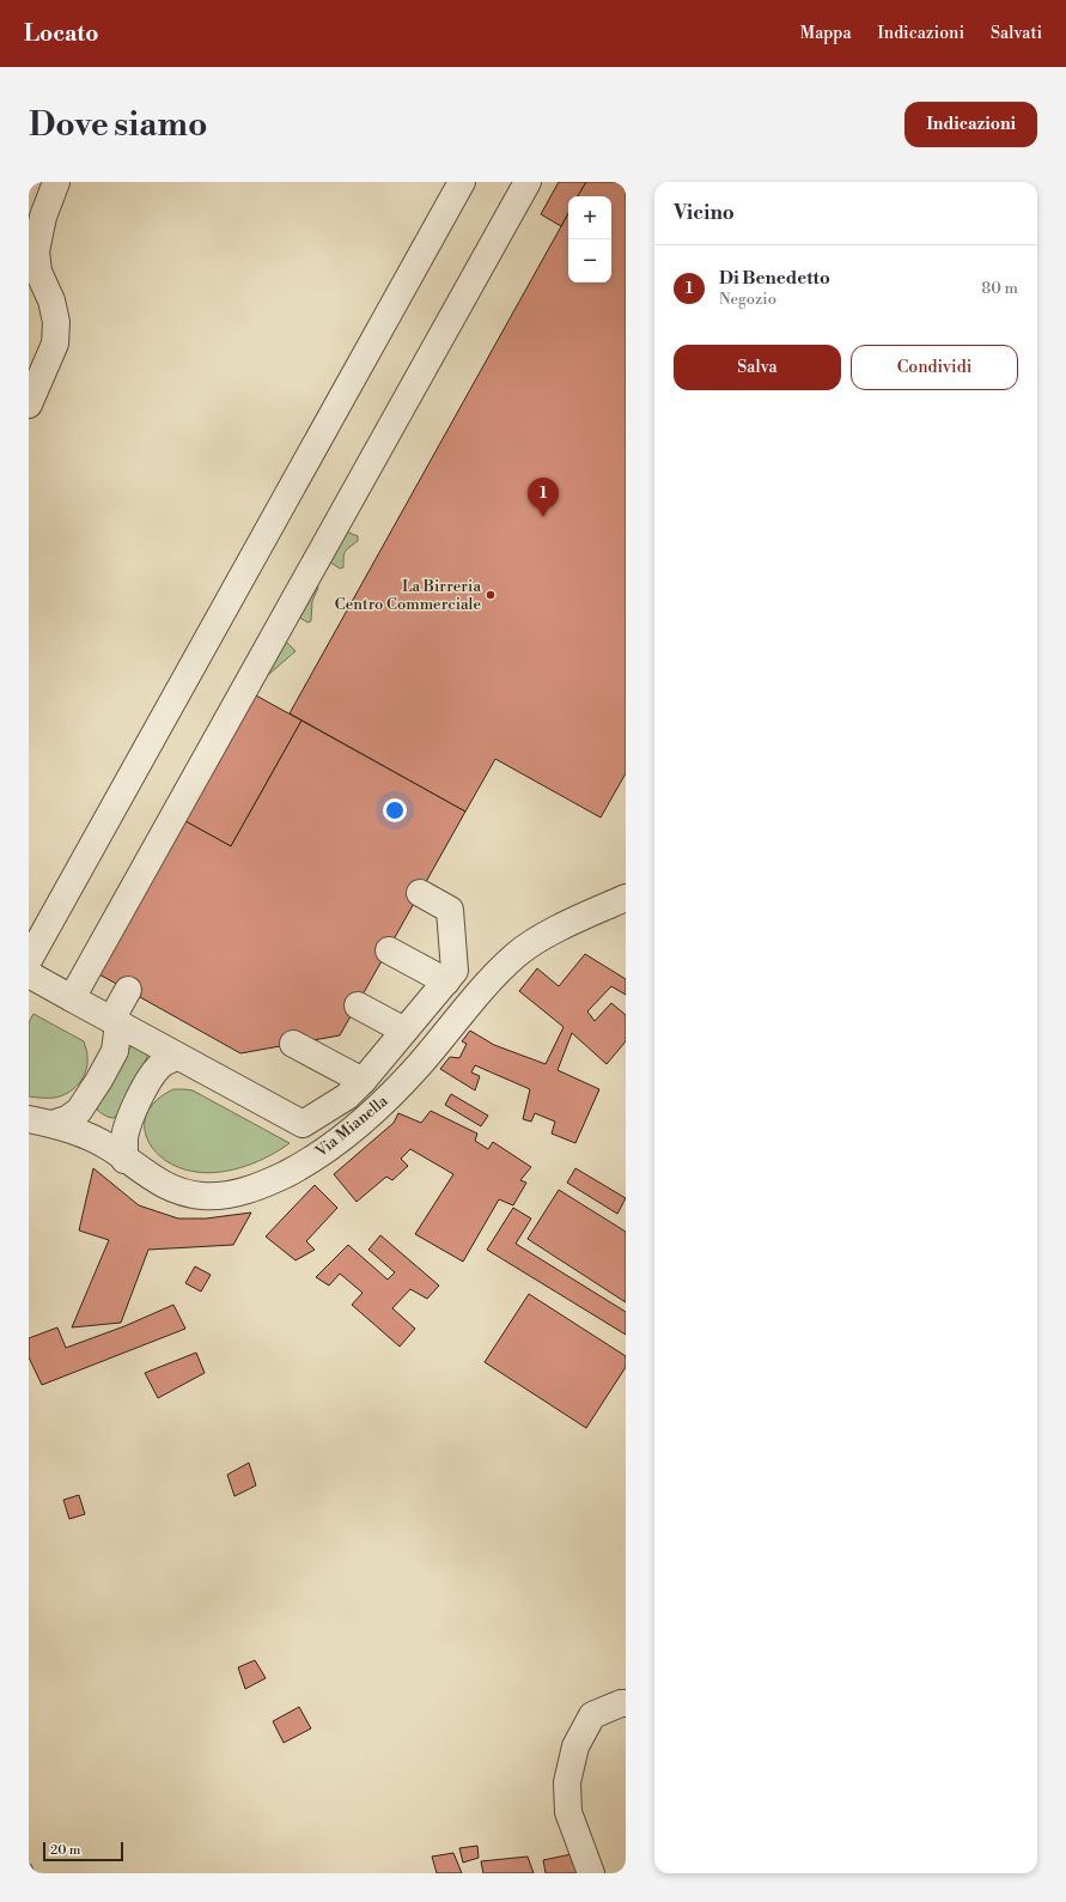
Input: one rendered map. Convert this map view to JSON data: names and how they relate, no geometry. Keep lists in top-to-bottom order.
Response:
{
  "streets": {
    "street": ["Via Mianella"]
  },
  "places": ["La Birreria Centro Commerciale"],
  "scale_bar": "20 m",
  "page": {
    "header": "Locato",
    "nav": ["Mappa", "Indicazioni", "Salvati"],
    "buttons": [
      "Indicazioni",
      ["Salva", "Condividi"]
    ],
    "title": "Dove siamo",
    "heading": "Vicino",
    "map_buttons": ["+", "−"],
    "list": [
      {
        "mark": "1",
        "name": "Di Benedetto",
        "note": "Negozio",
        "value": "80 m"
      }
    ],
    "pins": "1",
    "scale": "20 m"
  }
}
